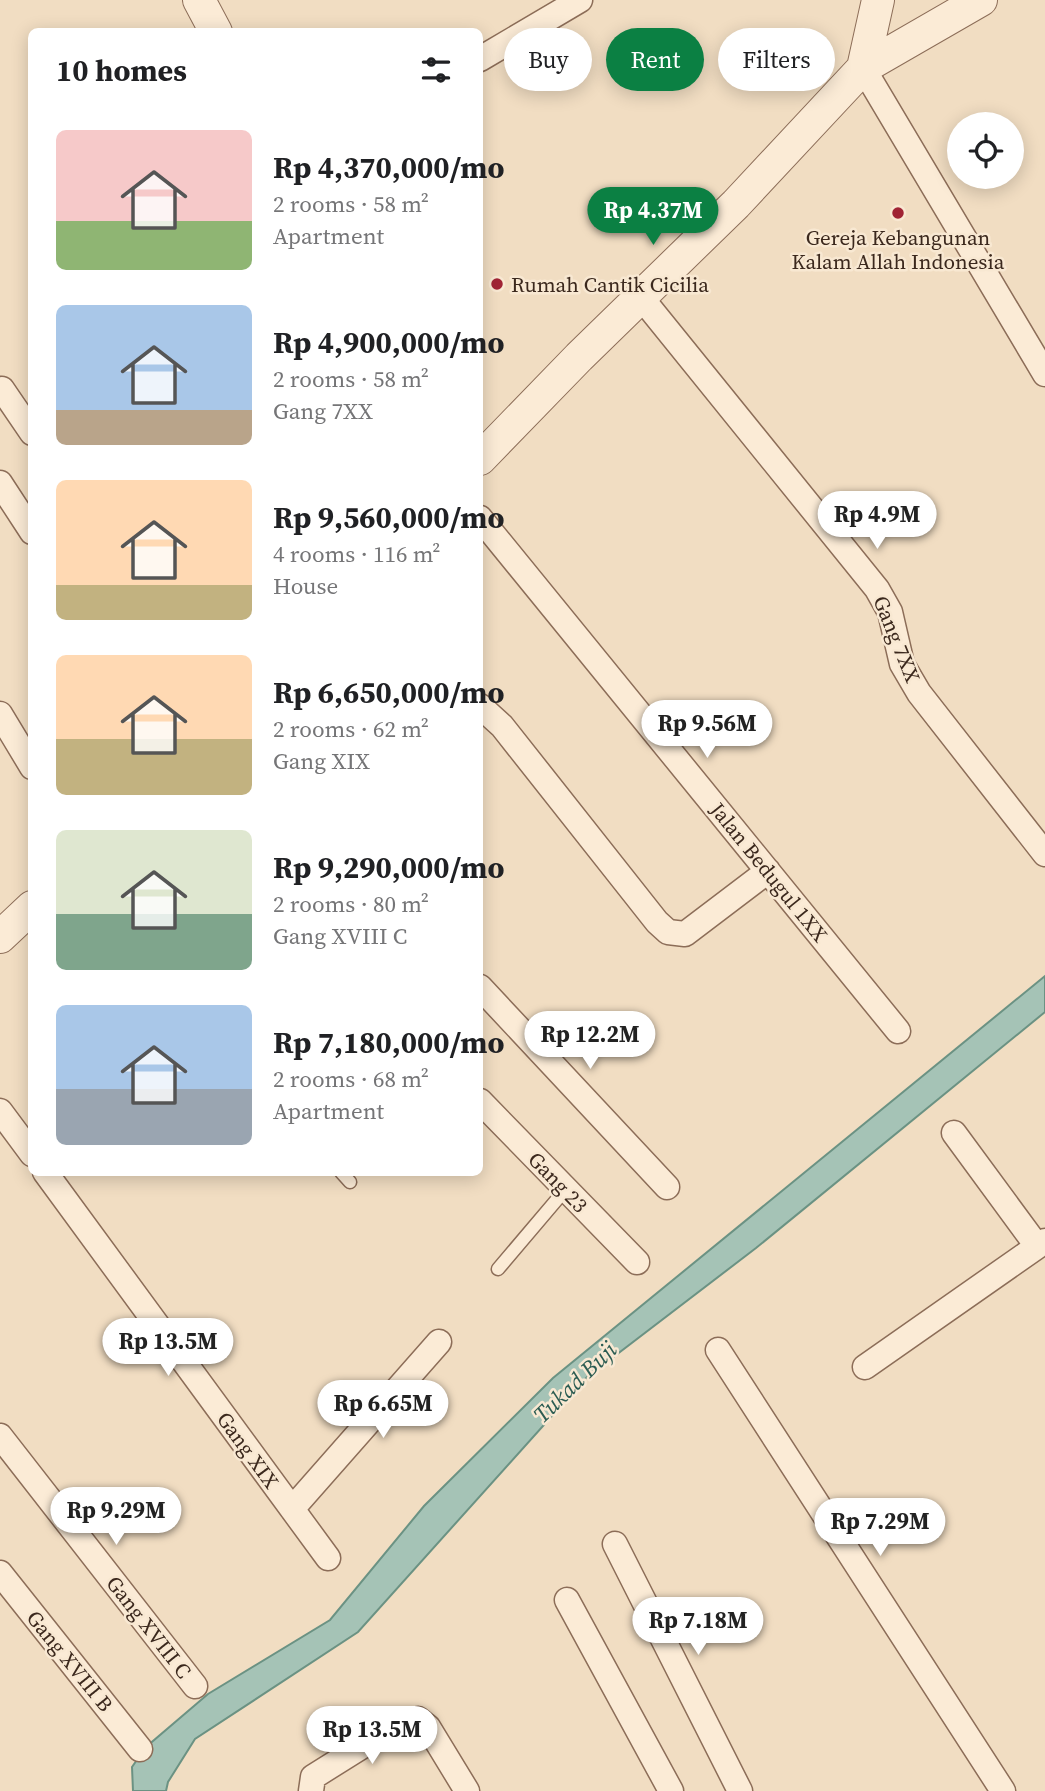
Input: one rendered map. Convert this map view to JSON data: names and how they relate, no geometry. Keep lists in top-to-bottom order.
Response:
{
  "streets": {
    "street": [
      "Gang 7XX",
      "Jalan Bedugul 1XX",
      "Gang 23",
      "Gang XIX",
      "Gang XVIII C",
      "Gang XVIII B"
    ]
  },
  "water": ["Tukad Buji"],
  "places": ["Gereja Kebangunan Kalam Allah Indonesia", "Rumah Cantik Cicilia"],
  "page": {
    "chip": ["Buy", "Rent", "Filters"],
    "heading": "10 homes",
    "list": [
      {
        "name": "Rp 4,370,000/mo",
        "note": "2 rooms · 58 m² · Apartment"
      },
      {
        "name": "Rp 4,900,000/mo",
        "note": "2 rooms · 58 m² · Gang 7XX"
      },
      {
        "name": "Rp 9,560,000/mo",
        "note": "4 rooms · 116 m² · House"
      },
      {
        "name": "Rp 6,650,000/mo",
        "note": "2 rooms · 62 m² · Gang XIX"
      },
      {
        "name": "Rp 9,290,000/mo",
        "note": "2 rooms · 80 m² · Gang XVIII C"
      },
      {
        "name": "Rp 7,180,000/mo",
        "note": "2 rooms · 68 m² · Apartment"
      }
    ],
    "price": [
      "Rp 4.37M",
      "Rp 4.9M",
      "Rp 9.56M",
      "Rp 12.2M",
      "Rp 13.5M",
      "Rp 6.65M",
      "Rp 9.29M",
      "Rp 7.29M",
      "Rp 7.18M",
      "Rp 13.5M"
    ]
  }
}
